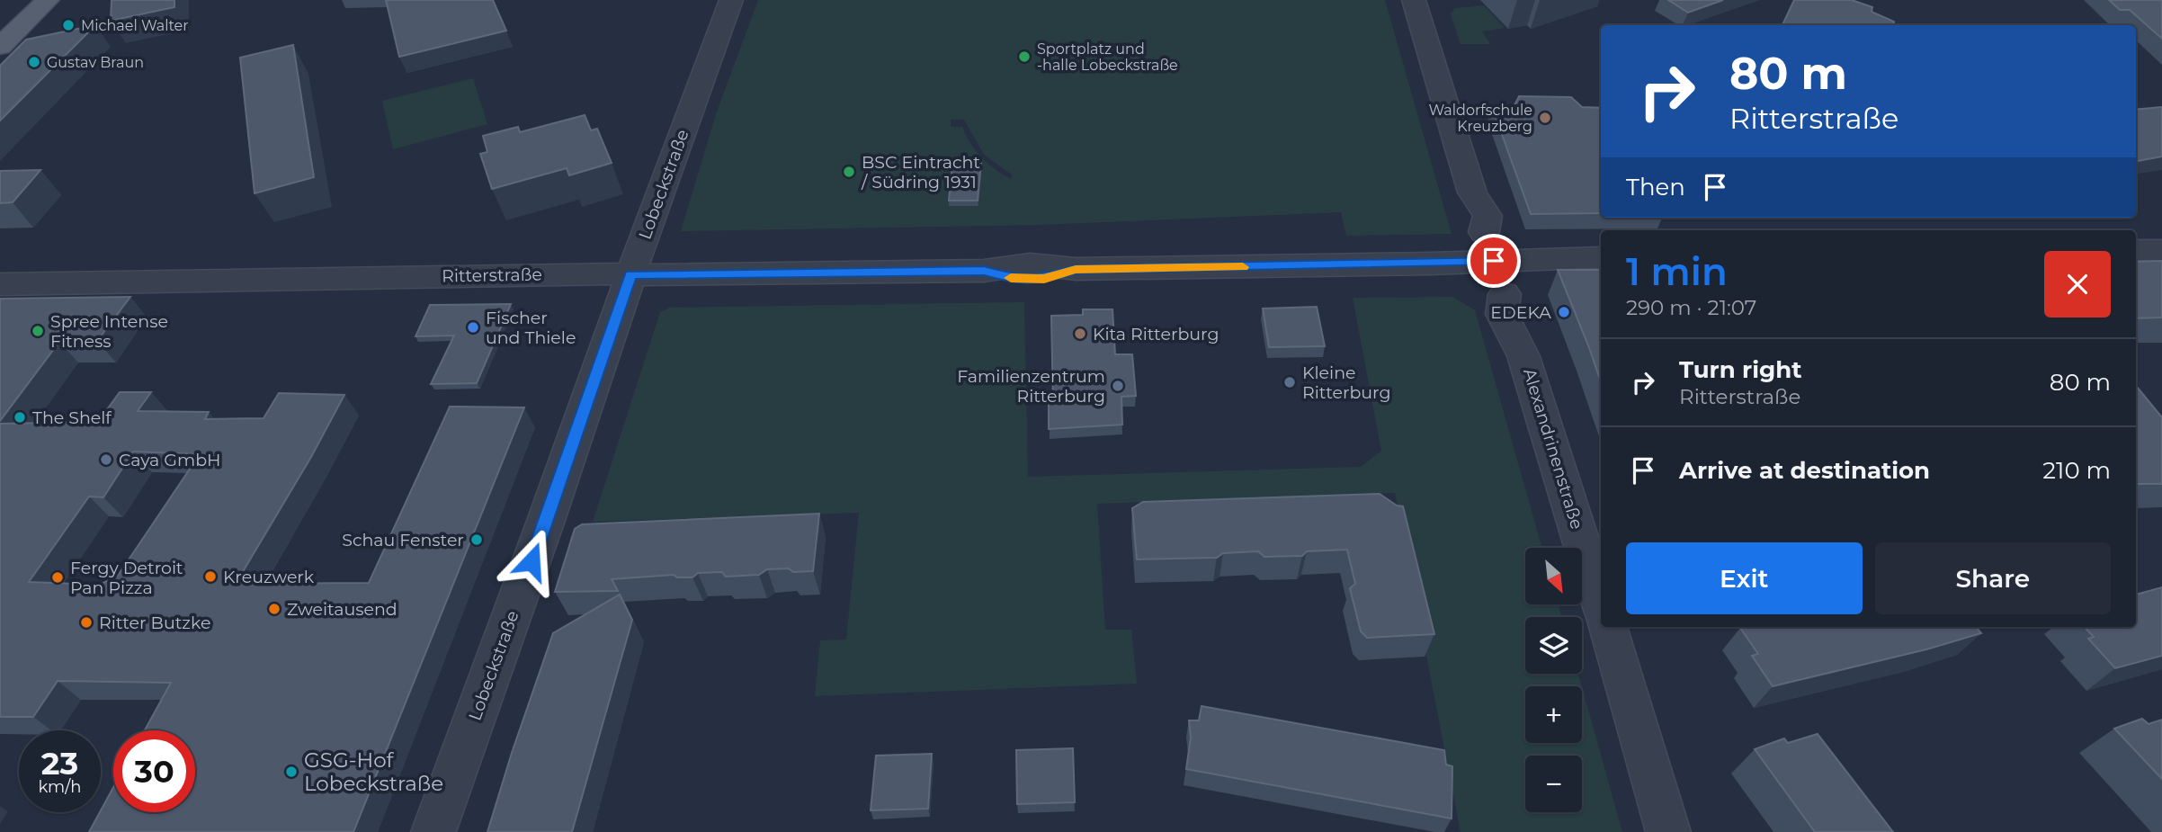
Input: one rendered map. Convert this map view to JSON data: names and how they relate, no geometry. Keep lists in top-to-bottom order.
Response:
{
  "streets": {
    "street": ["Lobeckstraße", "Ritterstraße", "Alexandrinenstraße"]
  },
  "crossings": [
    ["Lobeckstraße", "Ritterstraße"],
    ["Ritterstraße", "Alexandrinenstraße"]
  ],
  "places": [
    "Michael Walter",
    "Sportplatz und -halle Lobeckstraße",
    "Gustav Braun",
    "Waldorfschule Kreuzberg",
    "BSC Eintracht / Südring 1931",
    "EDEKA",
    "Fischer und Thiele",
    "Spree Intense Fitness",
    "Kita Ritterburg",
    "Kleine Ritterburg",
    "Familienzentrum Ritterburg",
    "The Shelf",
    "Caya GmbH‍",
    "Schau Fenster",
    "Kreuzwerk",
    "Fergy Detroit Pan Pizza",
    "Zweitausend",
    "Ritter Butzke",
    "GSG-Hof Lobeckstraße"
  ],
  "north": "bottom right",
  "page": {
    "turn": ["80 m", "Ritterstraße"],
    "then": "Then",
    "heading": ["1 min", "290 m · 21:07"],
    "list": [
      {
        "name": "Turn right",
        "note": "Ritterstraße",
        "value": "80 m"
      },
      {
        "name": "Arrive at destination",
        "value": "210 m"
      }
    ],
    "buttons": ["Exit", "Share"],
    "map_buttons": ["+", "−"],
    "speed": "23 km/h",
    "limit": "30"
  }
}
